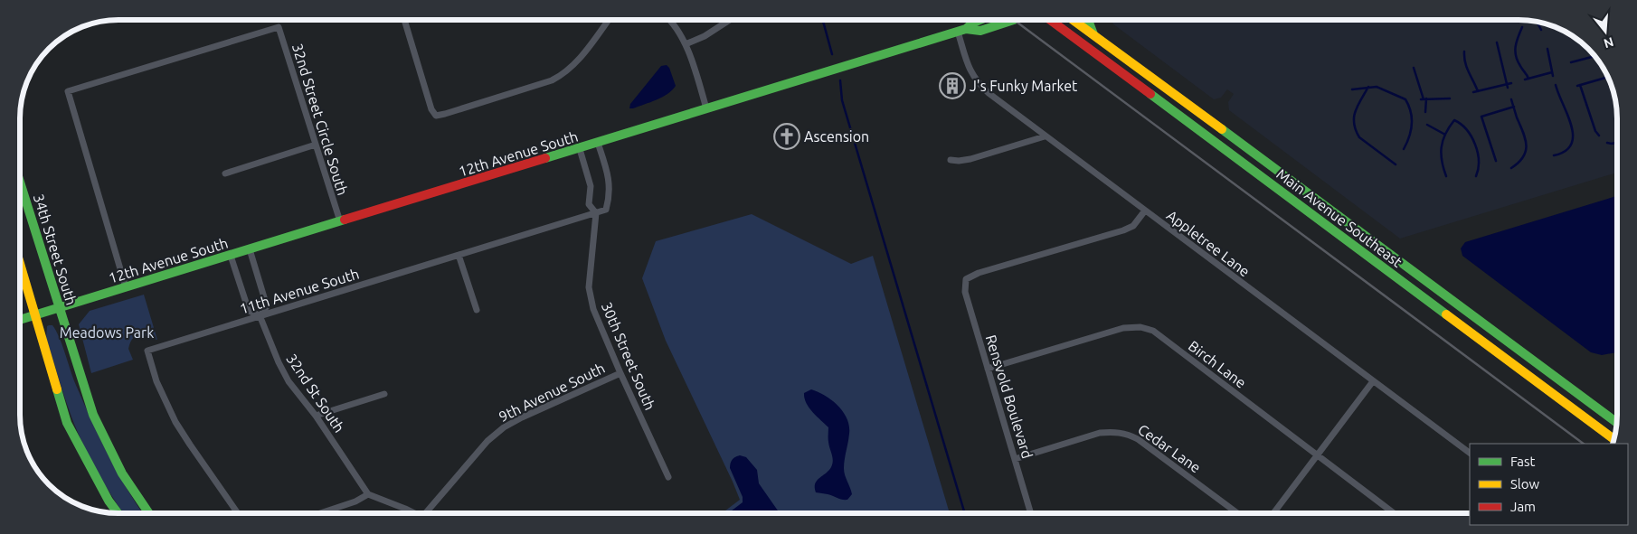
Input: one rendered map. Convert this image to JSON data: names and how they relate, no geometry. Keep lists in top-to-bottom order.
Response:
{
  "streets": {
    "main road": ["12th Avenue South", "Main Avenue Southeast", "34th Street South"],
    "street": [
      "32nd Street Circle South",
      "Appletree Lane",
      "11th Avenue South",
      "30th Street South",
      "Birch Lane",
      "9th Avenue South",
      "32nd St South",
      "Rensvold Boulevard",
      "Cedar Lane"
    ]
  },
  "crossings": [
    ["32nd Street Circle South", "12th Avenue South"],
    ["12th Avenue South", "Appletree Lane"],
    ["12th Avenue South", "34th Street South"],
    ["12th Avenue South", "30th Street South"],
    ["12th Avenue South", "32nd St South"],
    ["Appletree Lane", "Rensvold Boulevard"],
    ["11th Avenue South", "30th Street South"],
    ["11th Avenue South", "32nd St South"],
    ["30th Street South", "9th Avenue South"],
    ["Birch Lane", "Rensvold Boulevard"],
    ["Rensvold Boulevard", "Cedar Lane"]
  ],
  "parks": ["Meadows Park"],
  "places": {
    "building": ["J's Funky Market"],
    "church": ["Ascension"]
  },
  "legend": ["Fast", "Slow", "Jam"],
  "north": "bottom"
}
